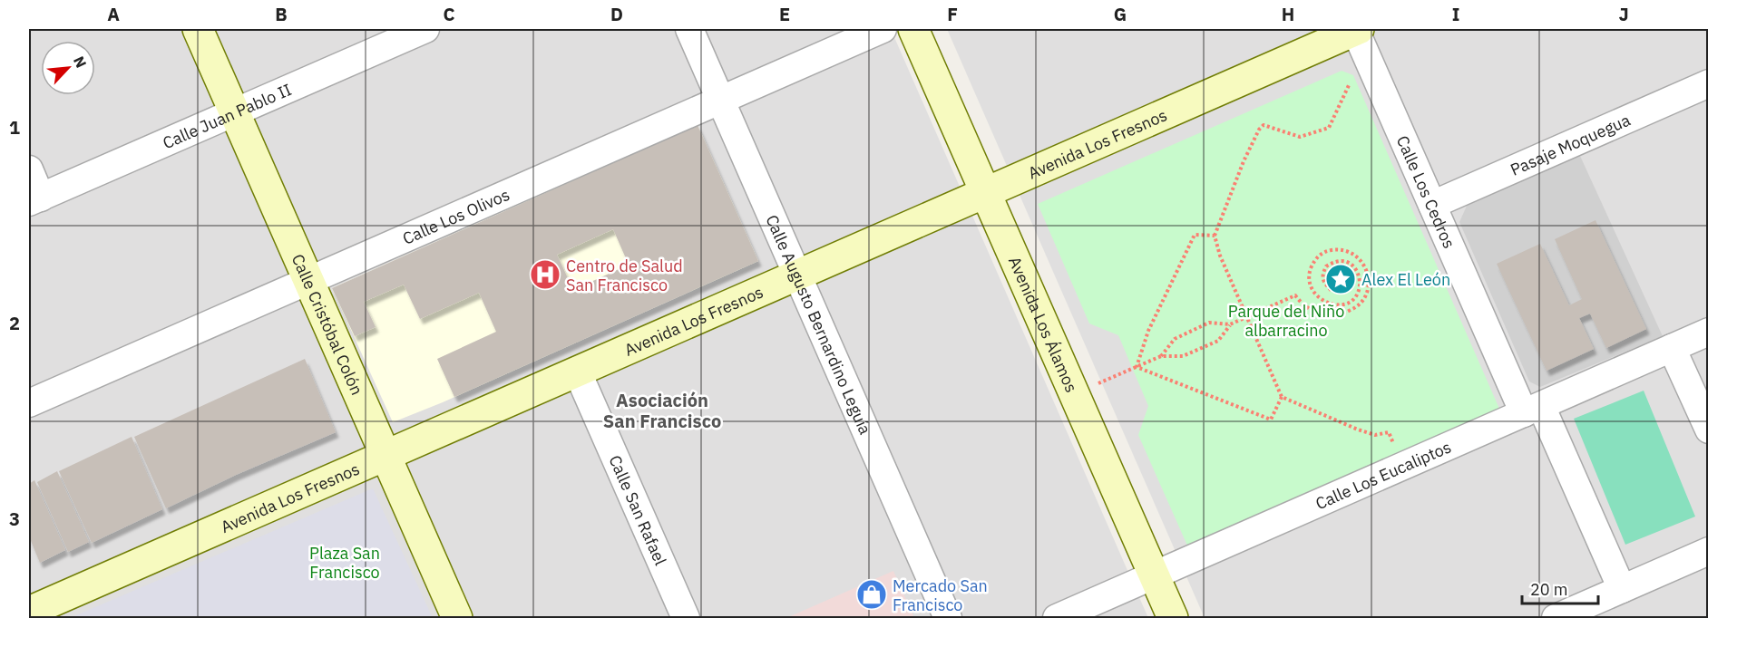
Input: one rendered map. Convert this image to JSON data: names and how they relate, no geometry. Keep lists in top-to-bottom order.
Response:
{
  "streets": {
    "street": [
      "Calle Juan Pablo II",
      "Avenida Los Fresnos",
      "Pasaje Moquegua",
      "Calle Los Cedros",
      "Calle Los Olivos",
      "Calle Cristóbal Colón",
      "Calle Augusto Bernardino Leguía",
      "Avenida Los Álamos",
      "Calle Los Eucaliptos",
      "Calle San Rafael"
    ]
  },
  "crossings": [
    ["Calle Juan Pablo II", "Calle Cristóbal Colón"],
    ["Avenida Los Fresnos", "Calle Los Cedros"],
    ["Avenida Los Fresnos", "Calle Cristóbal Colón"],
    ["Avenida Los Fresnos", "Calle Augusto Bernardino Leguía"],
    ["Avenida Los Fresnos", "Avenida Los Álamos"],
    ["Avenida Los Fresnos", "Calle San Rafael"],
    ["Pasaje Moquegua", "Calle Los Cedros"],
    ["Calle Los Cedros", "Calle Los Eucaliptos"],
    ["Calle Los Olivos", "Calle Cristóbal Colón"],
    ["Calle Los Olivos", "Calle Augusto Bernardino Leguía"],
    ["Avenida Los Álamos", "Calle Los Eucaliptos"]
  ],
  "districts": ["Asociación San Francisco"],
  "parks": ["Parque del Niño albarracino", "Plaza San Francisco"],
  "places": {
    "hospital": ["Centro de Salud San Francisco"],
    "place": ["Alex El León"],
    "shop": ["Mercado San Francisco"]
  },
  "scale_bar": "20 m",
  "north": "top right",
  "grid": {
    "columns": [
      "A",
      "B",
      "C",
      "D",
      "E",
      "F",
      "G",
      "H",
      "I",
      "J"
    ],
    "rows": ["1", "2", "3"]
  }
}
